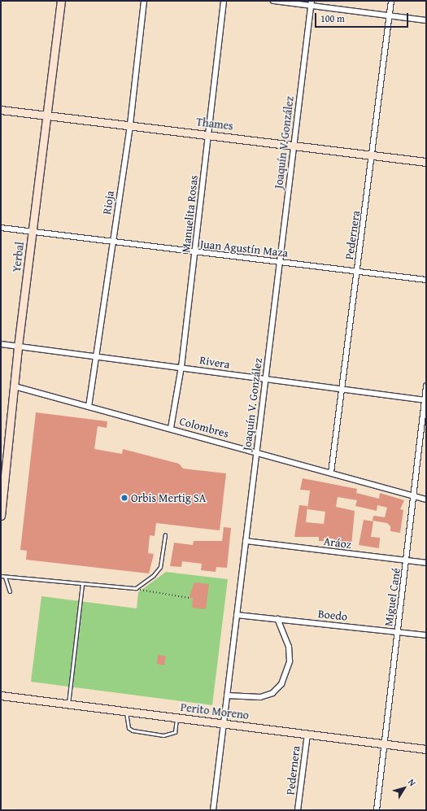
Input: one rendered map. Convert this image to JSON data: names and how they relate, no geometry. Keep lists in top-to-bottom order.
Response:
{
  "streets": {
    "street": [
      "Thames",
      "Joaquín V. González",
      "Rioja",
      "Manuelita Rosas",
      "Pedernera",
      "Juan Agustín Maza",
      "Yerbal",
      "Rivera",
      "Colombres",
      "Aráoz",
      "Miguel Cané",
      "Boedo",
      "Perito Moreno"
    ]
  },
  "crossings": [
    ["Thames", "Joaquín V. González"],
    ["Thames", "Rioja"],
    ["Thames", "Manuelita Rosas"],
    ["Thames", "Pedernera"],
    ["Thames", "Yerbal"],
    ["Joaquín V. González", "Juan Agustín Maza"],
    ["Joaquín V. González", "Rivera"],
    ["Joaquín V. González", "Colombres"],
    ["Joaquín V. González", "Aráoz"],
    ["Joaquín V. González", "Boedo"],
    ["Joaquín V. González", "Perito Moreno"],
    ["Rioja", "Juan Agustín Maza"],
    ["Rioja", "Rivera"],
    ["Rioja", "Colombres"],
    ["Manuelita Rosas", "Juan Agustín Maza"],
    ["Manuelita Rosas", "Rivera"],
    ["Manuelita Rosas", "Colombres"],
    ["Pedernera", "Juan Agustín Maza"],
    ["Pedernera", "Rivera"],
    ["Pedernera", "Colombres"],
    ["Pedernera", "Perito Moreno"],
    ["Juan Agustín Maza", "Yerbal"],
    ["Yerbal", "Rivera"],
    ["Yerbal", "Colombres"],
    ["Rivera", "Miguel Cané"],
    ["Colombres", "Miguel Cané"],
    ["Aráoz", "Miguel Cané"],
    ["Miguel Cané", "Boedo"],
    ["Miguel Cané", "Perito Moreno"]
  ],
  "places": ["Orbis Mertig SA"],
  "scale_bar": "100 m",
  "north": "top right"
}
